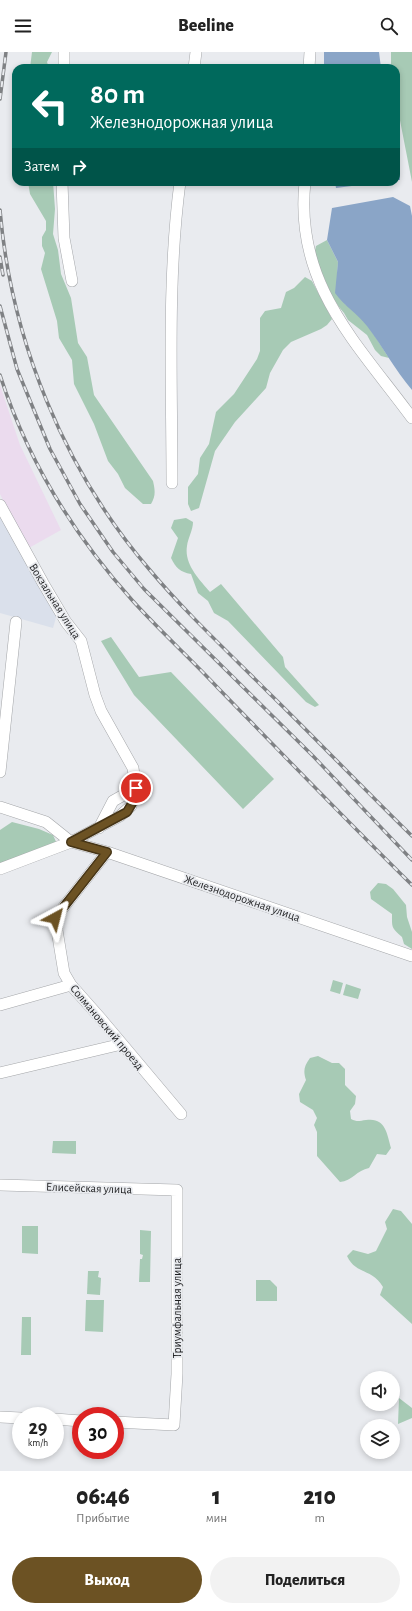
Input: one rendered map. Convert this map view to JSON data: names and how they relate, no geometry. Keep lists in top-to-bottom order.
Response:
{
  "streets": {
    "street": [
      "Вокзальная улица",
      "Железнодорожная улица",
      "Солмановский проезд",
      "Елисейская улица",
      "Триумфальная улица"
    ]
  },
  "crossings": [
    ["Железнодорожная улица", "Солмановский проезд"],
    ["Елисейская улица", "Триумфальная улица"]
  ],
  "page": {
    "header": "Beeline",
    "turn": ["80 m", "Железнодорожная улица"],
    "then": "Затем",
    "speed": "29 km/h",
    "limit": "30",
    "eta": [
      "06:46",
      "Прибытие",
      "1",
      "мин",
      "210",
      "m"
    ],
    "buttons": ["Выход", "Поделиться"]
  }
}
